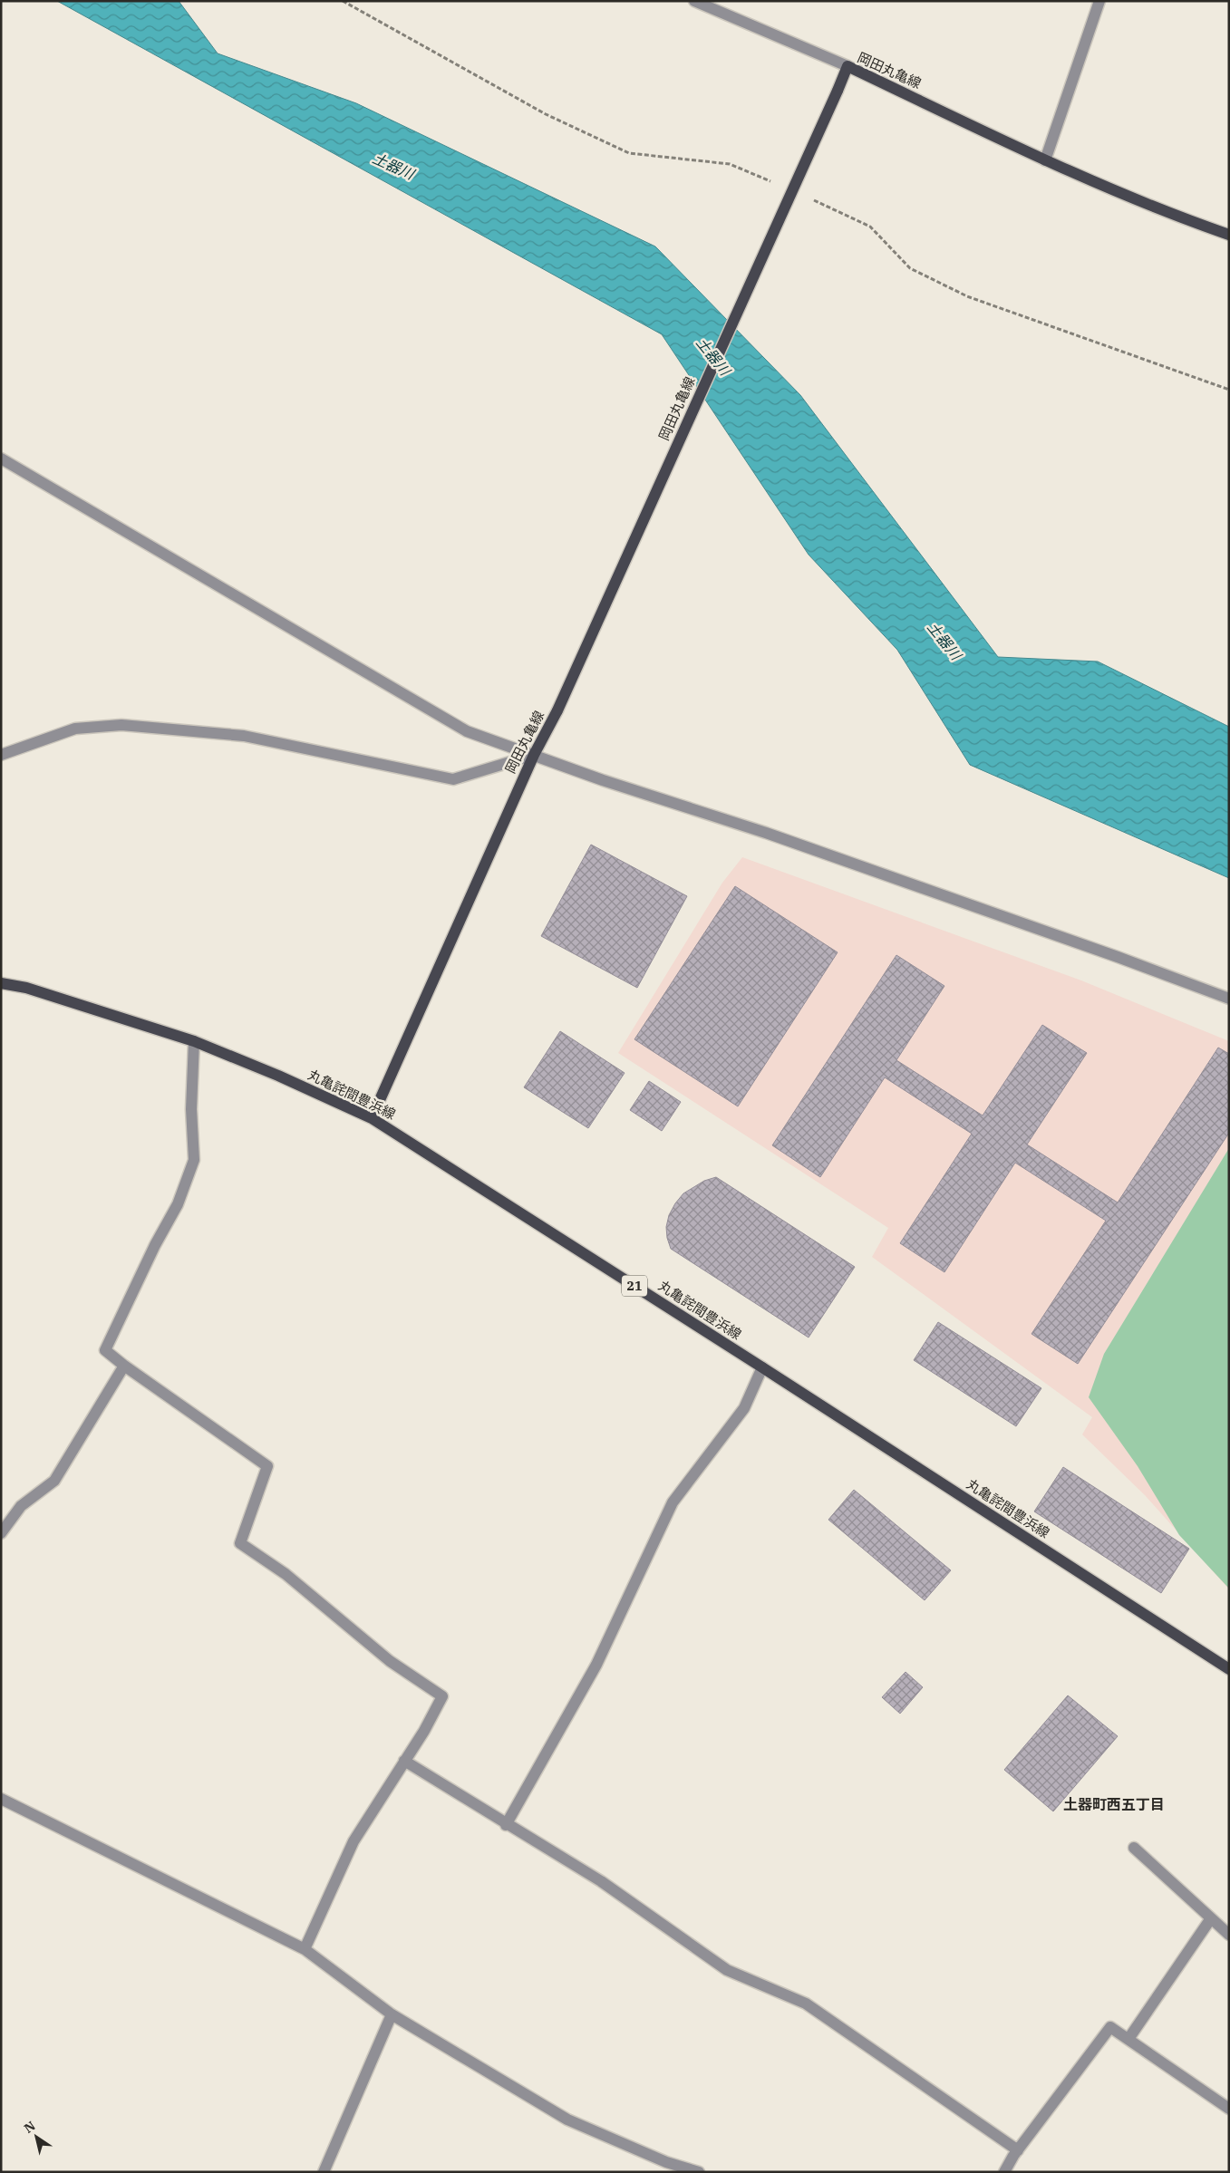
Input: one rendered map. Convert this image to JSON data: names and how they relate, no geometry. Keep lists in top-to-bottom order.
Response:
{
  "streets": {
    "main road": ["岡田丸亀線", "丸亀詫間豊浜線", "21"]
  },
  "crossings": [
    ["岡田丸亀線", "丸亀詫間豊浜線"]
  ],
  "districts": ["土器町西五丁目"],
  "water": ["土器川"],
  "north": "top left"
}
